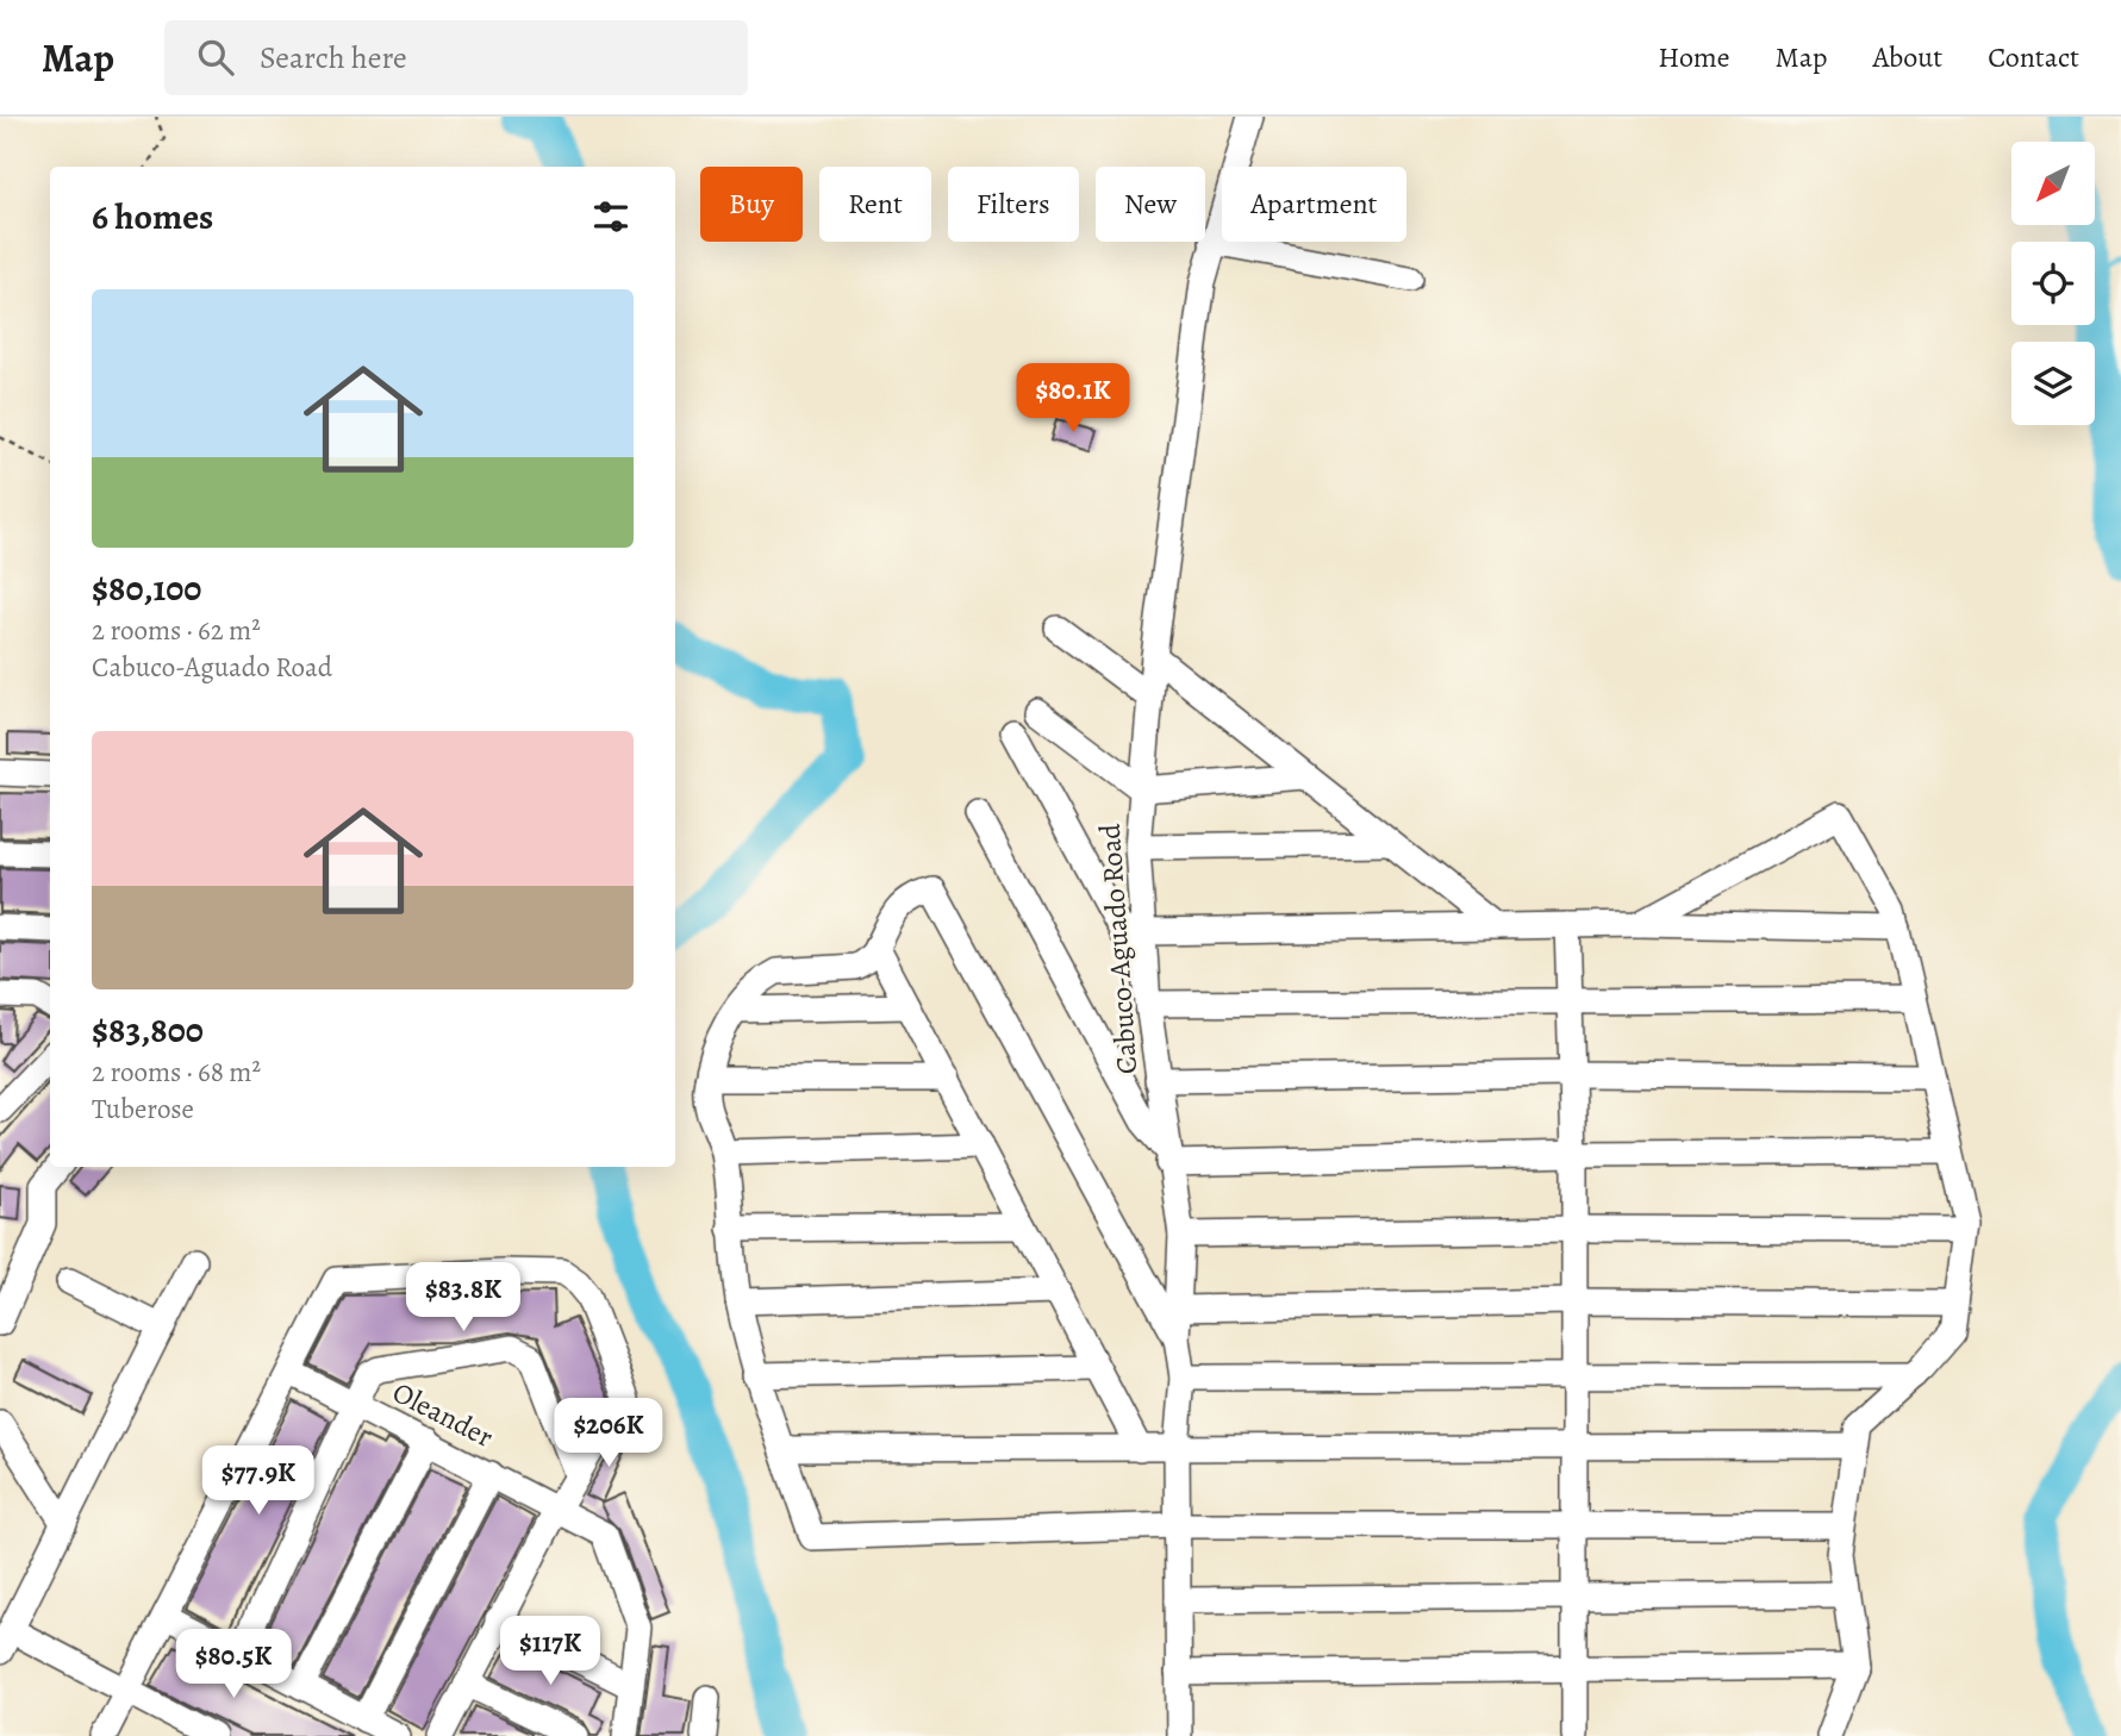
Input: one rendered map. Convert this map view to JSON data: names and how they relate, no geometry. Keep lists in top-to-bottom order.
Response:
{
  "streets": {
    "street": ["Cabuco-Aguado Road", "Oleander"]
  },
  "north": "bottom left",
  "page": {
    "header": "Map",
    "search": "Search here",
    "nav": [
      "Home",
      "Map",
      "About",
      "Contact"
    ],
    "chip": [
      "Buy",
      "Rent",
      "Filters",
      "New",
      "Apartment"
    ],
    "heading": "6 homes",
    "list": [
      {
        "name": "$80,100",
        "note": "2 rooms · 62 m² · Cabuco-Aguado Road"
      },
      {
        "name": "$83,800",
        "note": "2 rooms · 68 m² · Tuberose"
      }
    ],
    "price": [
      "$80.1K",
      "$83.8K",
      "$206K",
      "$77.9K",
      "$117K",
      "$80.5K"
    ]
  }
}
